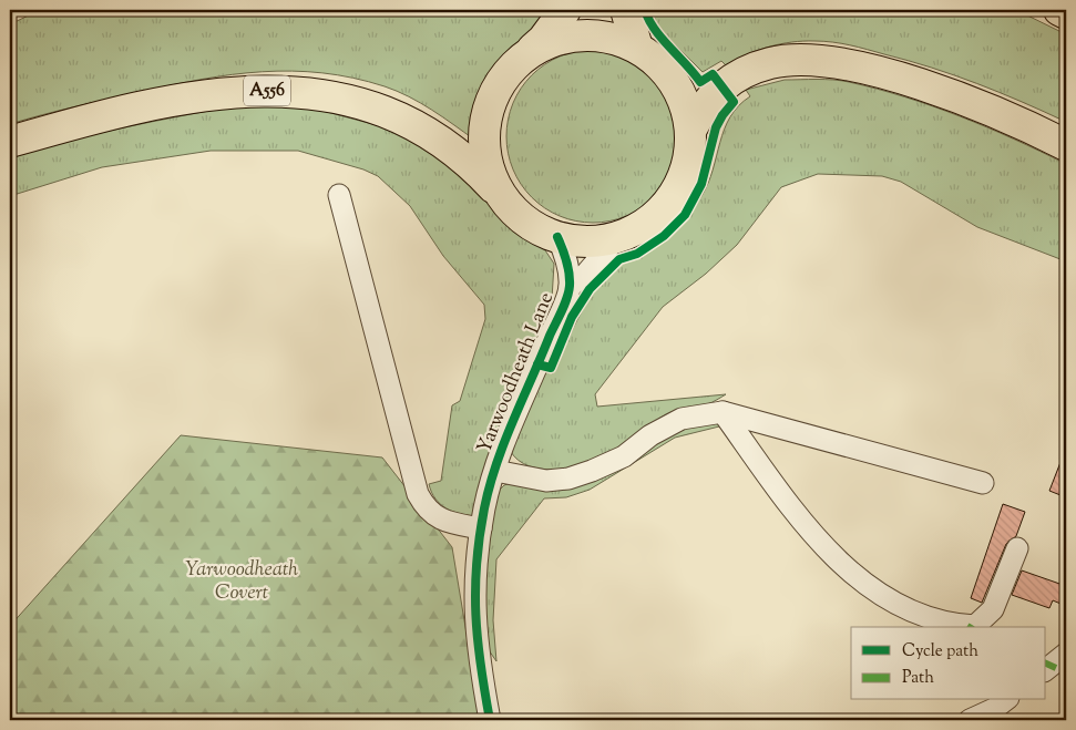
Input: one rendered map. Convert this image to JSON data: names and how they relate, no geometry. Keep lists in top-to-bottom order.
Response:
{
  "streets": {
    "highway": ["A556"],
    "street": ["Yarwoodheath Lane"]
  },
  "parks": ["Yarwoodheath Covert"],
  "legend": ["Cycle path", "Path"]
}
